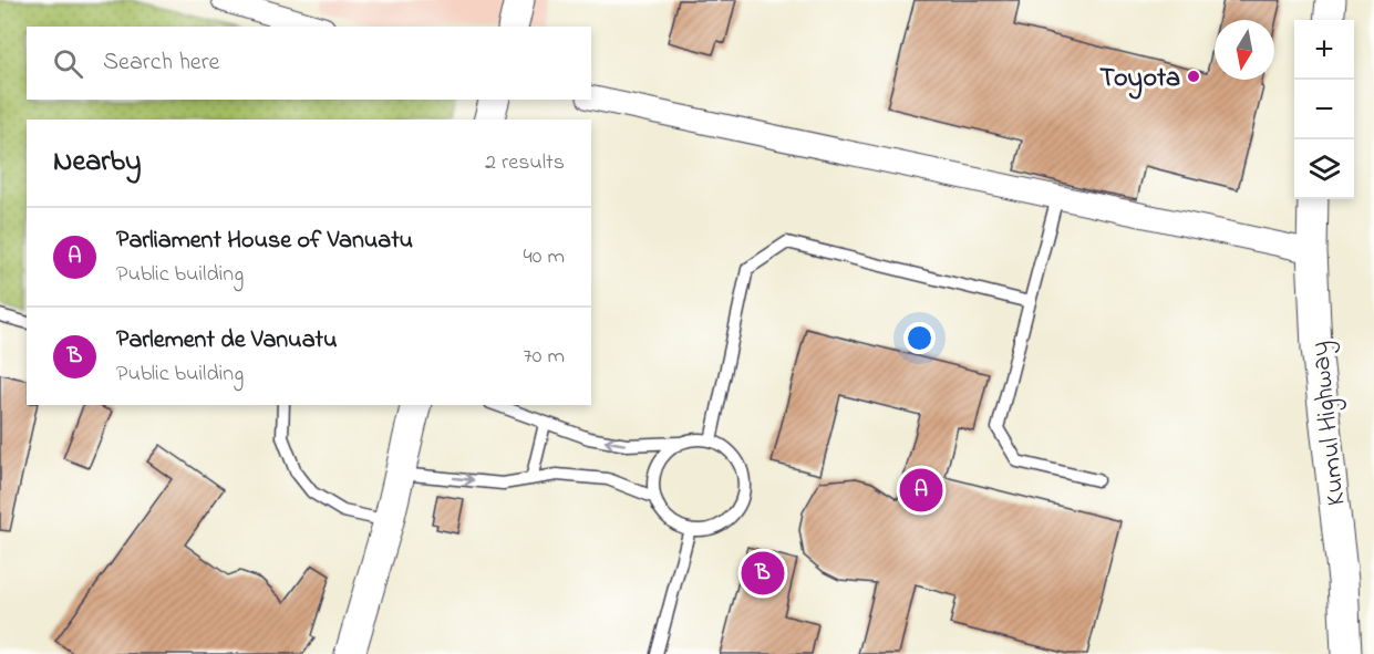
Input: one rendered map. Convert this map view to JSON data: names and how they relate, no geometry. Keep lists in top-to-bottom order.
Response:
{
  "streets": {
    "street": ["Kumul Highway"]
  },
  "places": ["Toyota"],
  "north": "bottom",
  "page": {
    "map_buttons": ["+", "−"],
    "search": "Search here",
    "heading": ["Nearby", "2 results"],
    "list": [
      {
        "mark": "A",
        "name": "Parliament House of Vanuatu",
        "note": "Public building",
        "value": "40 m"
      },
      {
        "mark": "B",
        "name": "Parlement de Vanuatu",
        "note": "Public building",
        "value": "70 m"
      }
    ],
    "pins": ["A", "B"]
  }
}
